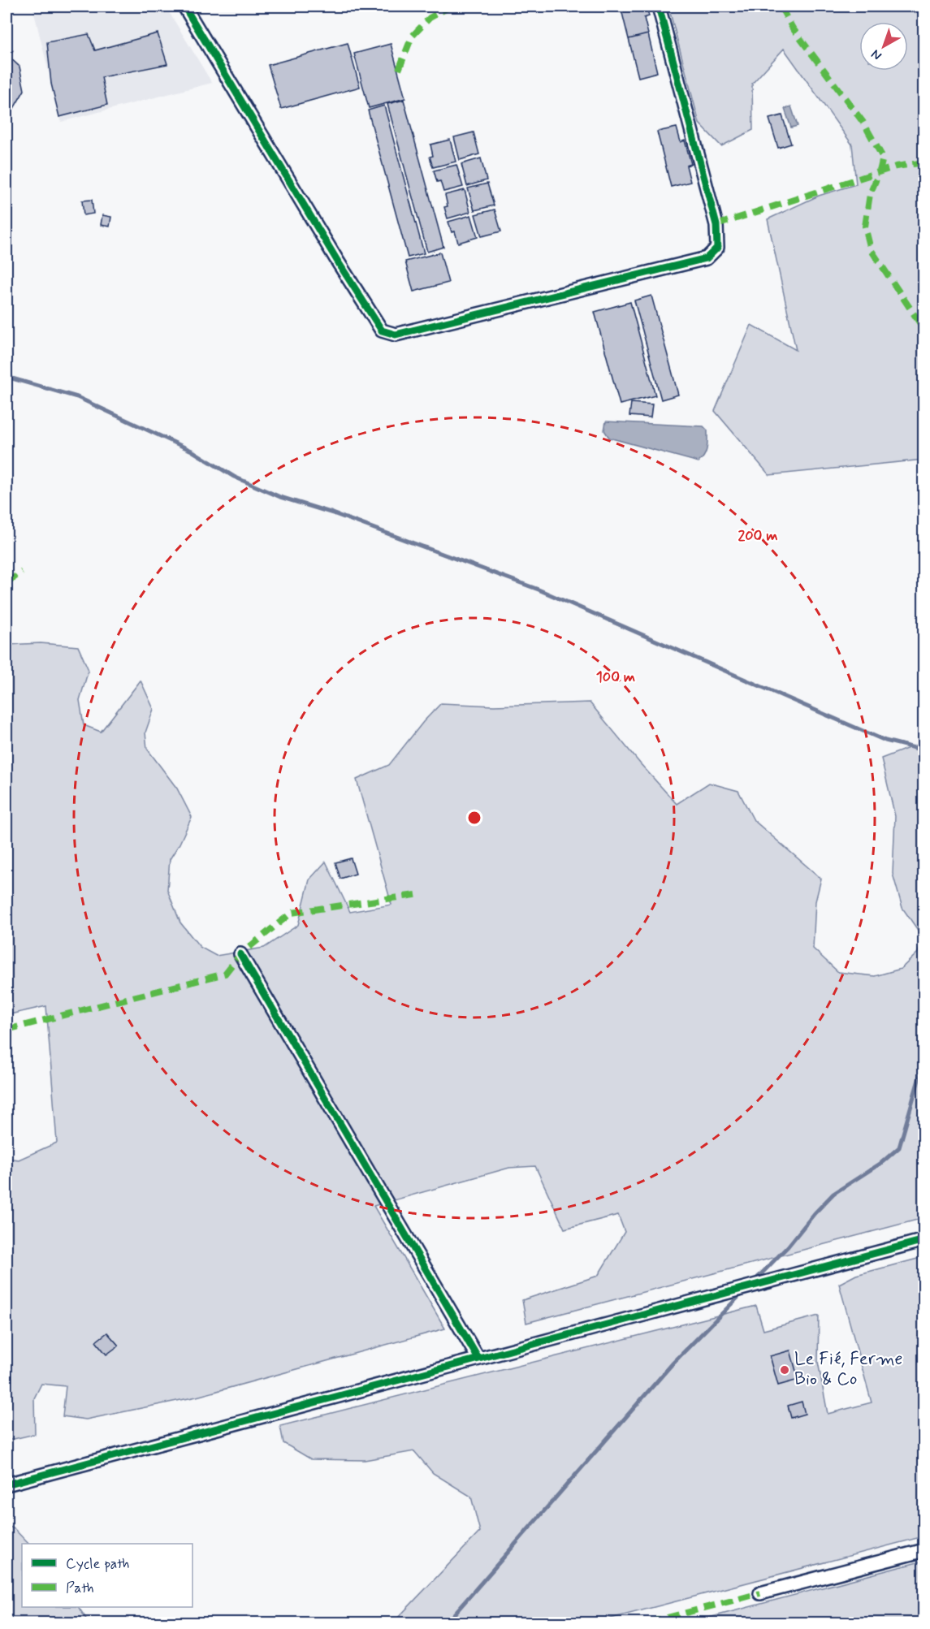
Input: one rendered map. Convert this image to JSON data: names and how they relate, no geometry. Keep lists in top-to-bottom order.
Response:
{
  "places": ["Le Fié, Ferme Bio & Co"],
  "legend": ["Cycle path", "Path"],
  "north": "bottom left",
  "rings": ["200 m", "100 m"]
}
